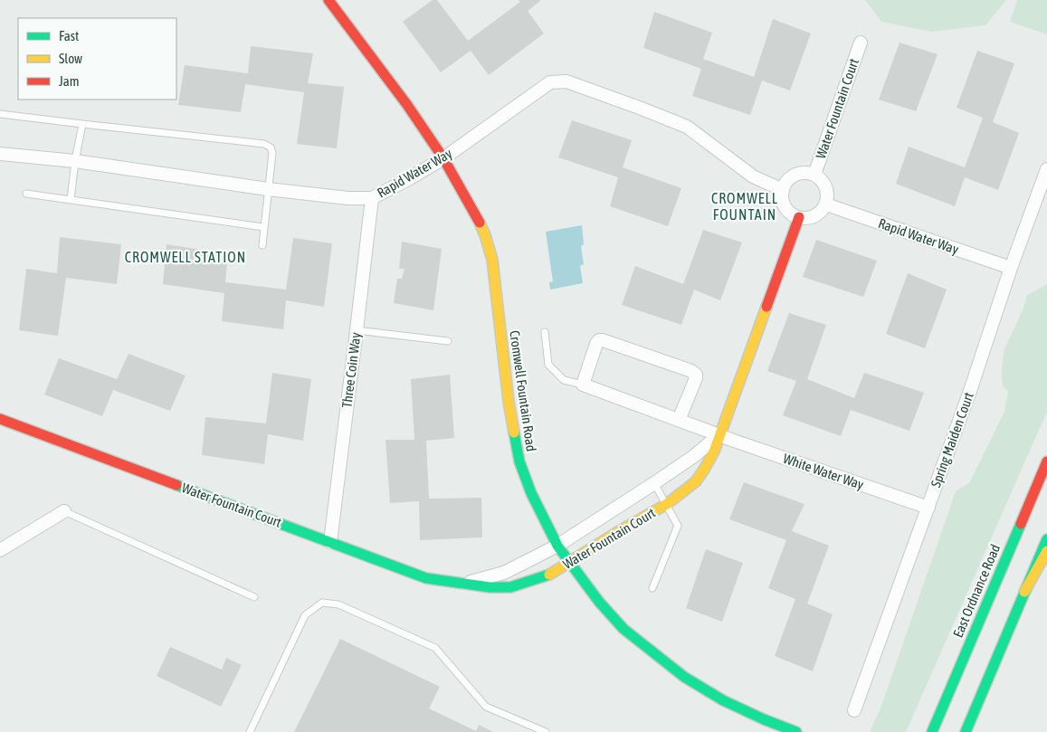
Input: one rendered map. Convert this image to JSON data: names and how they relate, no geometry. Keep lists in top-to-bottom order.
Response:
{
  "streets": {
    "main road": ["Water Fountain Court", "Cromwell Fountain Road", "East Ordnance Road"],
    "street": [
      "Rapid Water Way",
      "Three Coin Way",
      "Spring Maiden Court",
      "White Water Way"
    ]
  },
  "crossings": [
    ["Water Fountain Court", "Rapid Water Way"],
    ["Water Fountain Court", "Three Coin Way"],
    ["Water Fountain Court", "Cromwell Fountain Road"],
    ["Water Fountain Court", "White Water Way"],
    ["Rapid Water Way", "Three Coin Way"],
    ["Rapid Water Way", "Cromwell Fountain Road"],
    ["Rapid Water Way", "Spring Maiden Court"],
    ["Spring Maiden Court", "White Water Way"]
  ],
  "districts": ["CROMWELL FOUNTAIN", "CROMWELL STATION"],
  "legend": ["Fast", "Slow", "Jam"]
}
